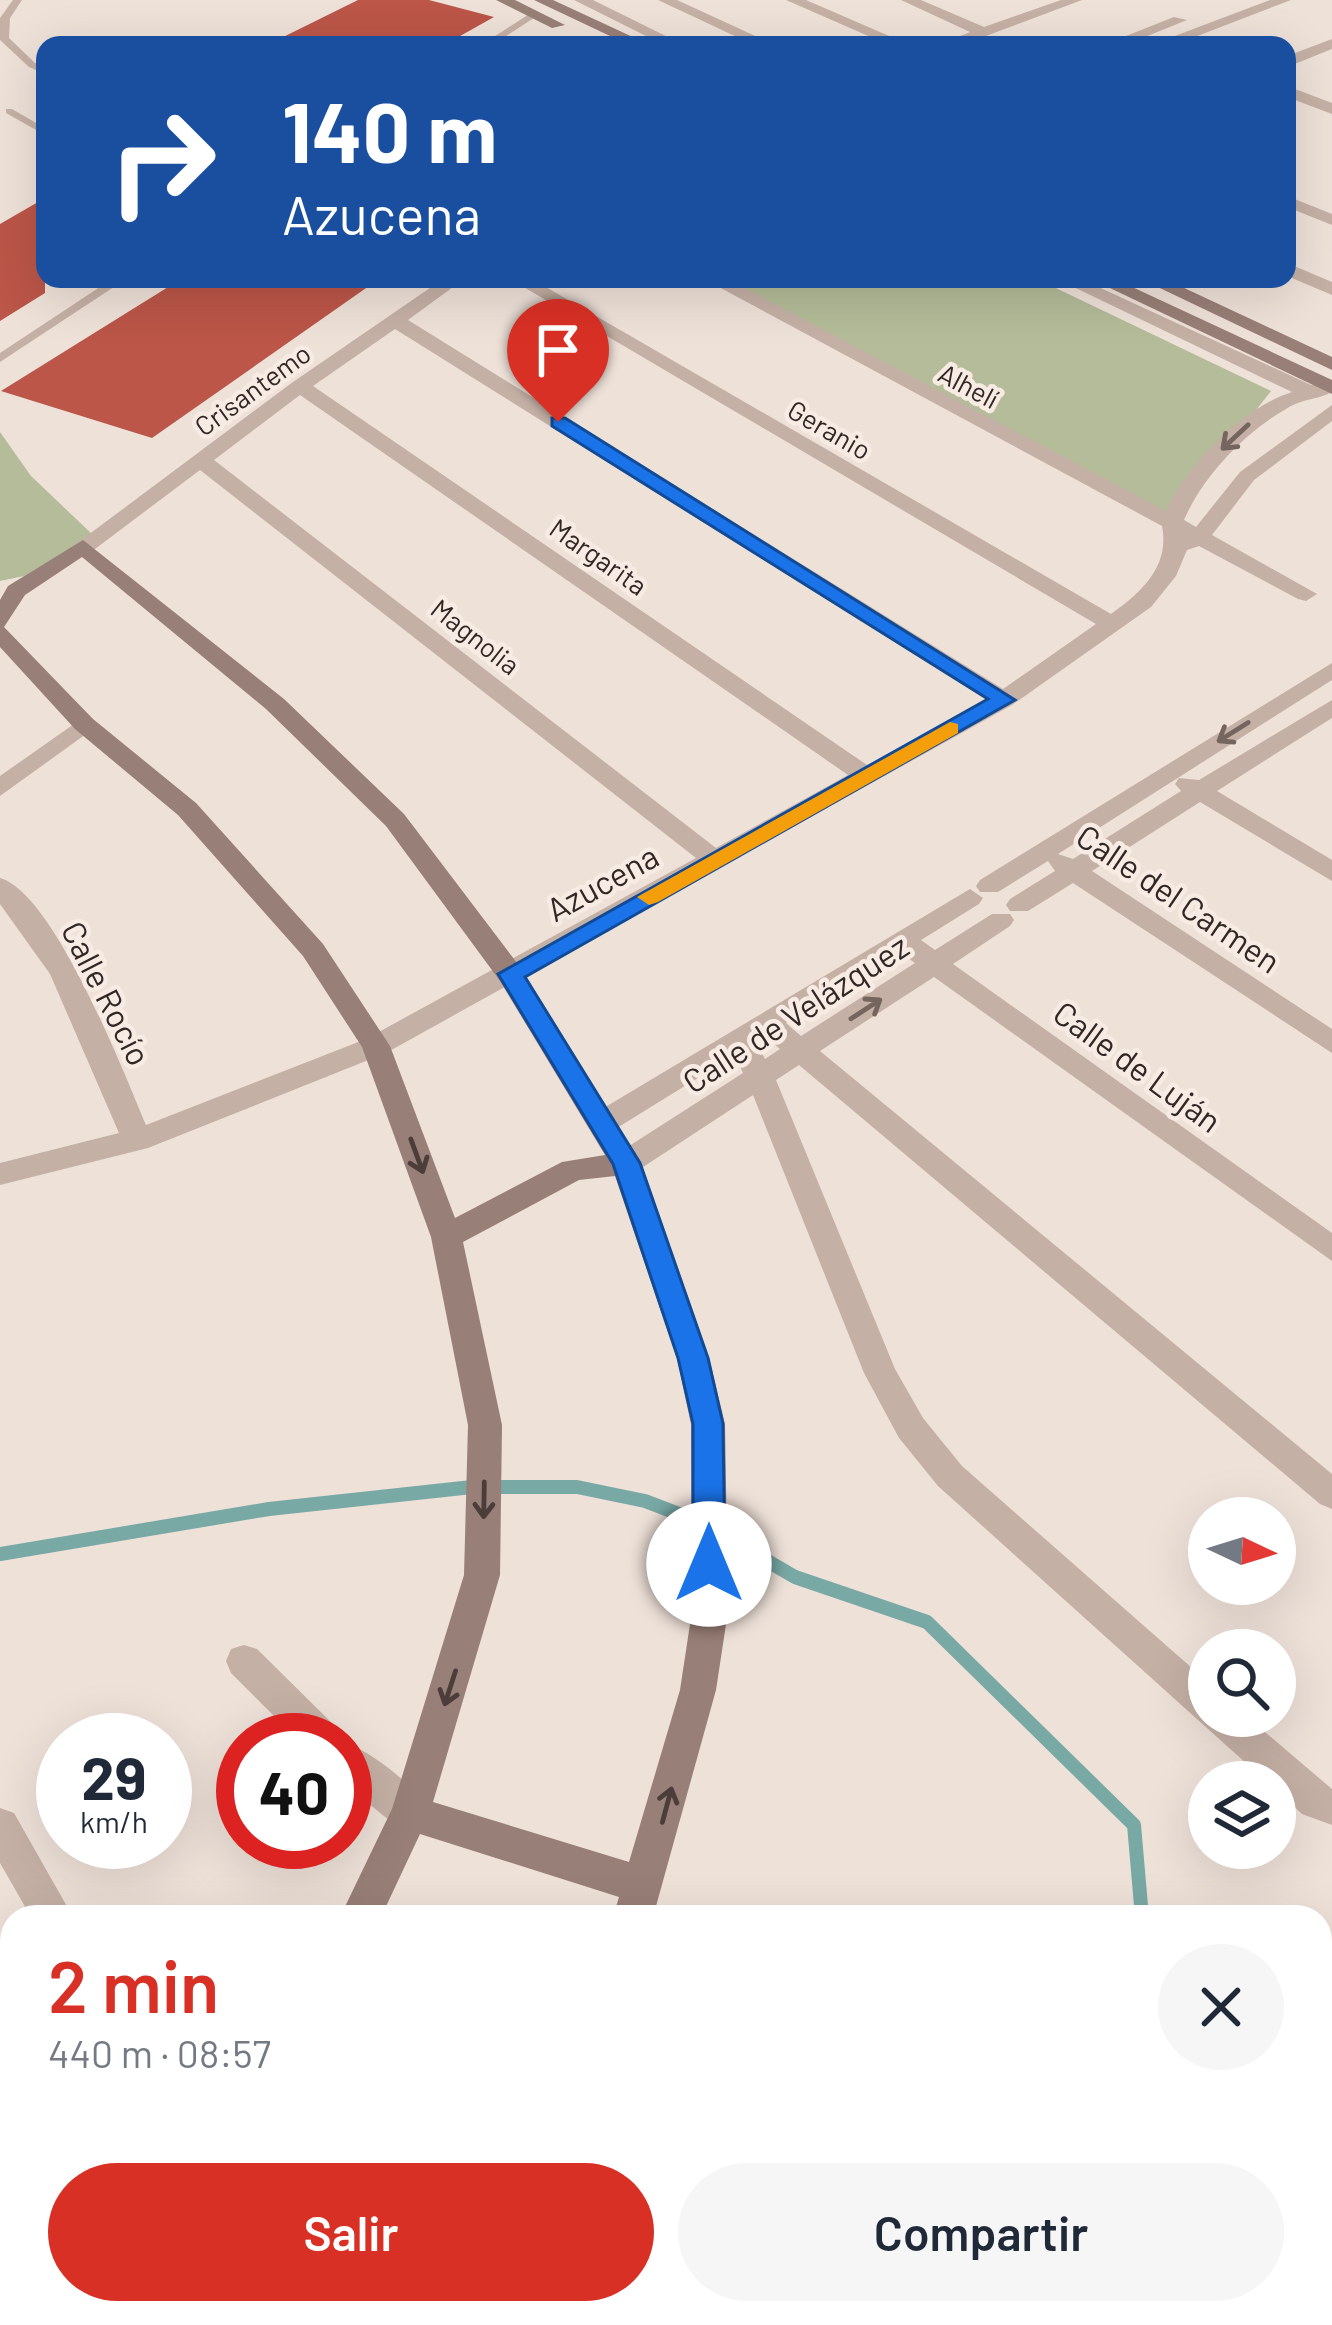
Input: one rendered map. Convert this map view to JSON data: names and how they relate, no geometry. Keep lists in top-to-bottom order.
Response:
{
  "streets": {
    "street": [
      "Alhelí",
      "Crisantemo",
      "Geranio",
      "Margarita",
      "Magnolia",
      "Azucena",
      "Calle del Carmen",
      "Calle Rocío",
      "Calle de Velázquez",
      "Calle de Luján"
    ]
  },
  "crossings": [
    ["Alhelí", "Azucena"],
    ["Crisantemo", "Margarita"],
    ["Crisantemo", "Magnolia"],
    ["Geranio", "Azucena"],
    ["Margarita", "Azucena"],
    ["Magnolia", "Azucena"],
    ["Azucena", "Calle Rocío"],
    ["Calle del Carmen", "Calle de Velázquez"],
    ["Calle de Velázquez", "Calle de Luján"]
  ],
  "north": "right",
  "page": {
    "turn": ["140 m", "Azucena"],
    "speed": "29 km/h",
    "limit": "40",
    "heading": ["2 min", "440 m · 08:57"],
    "buttons": ["Salir", "Compartir"]
  }
}
